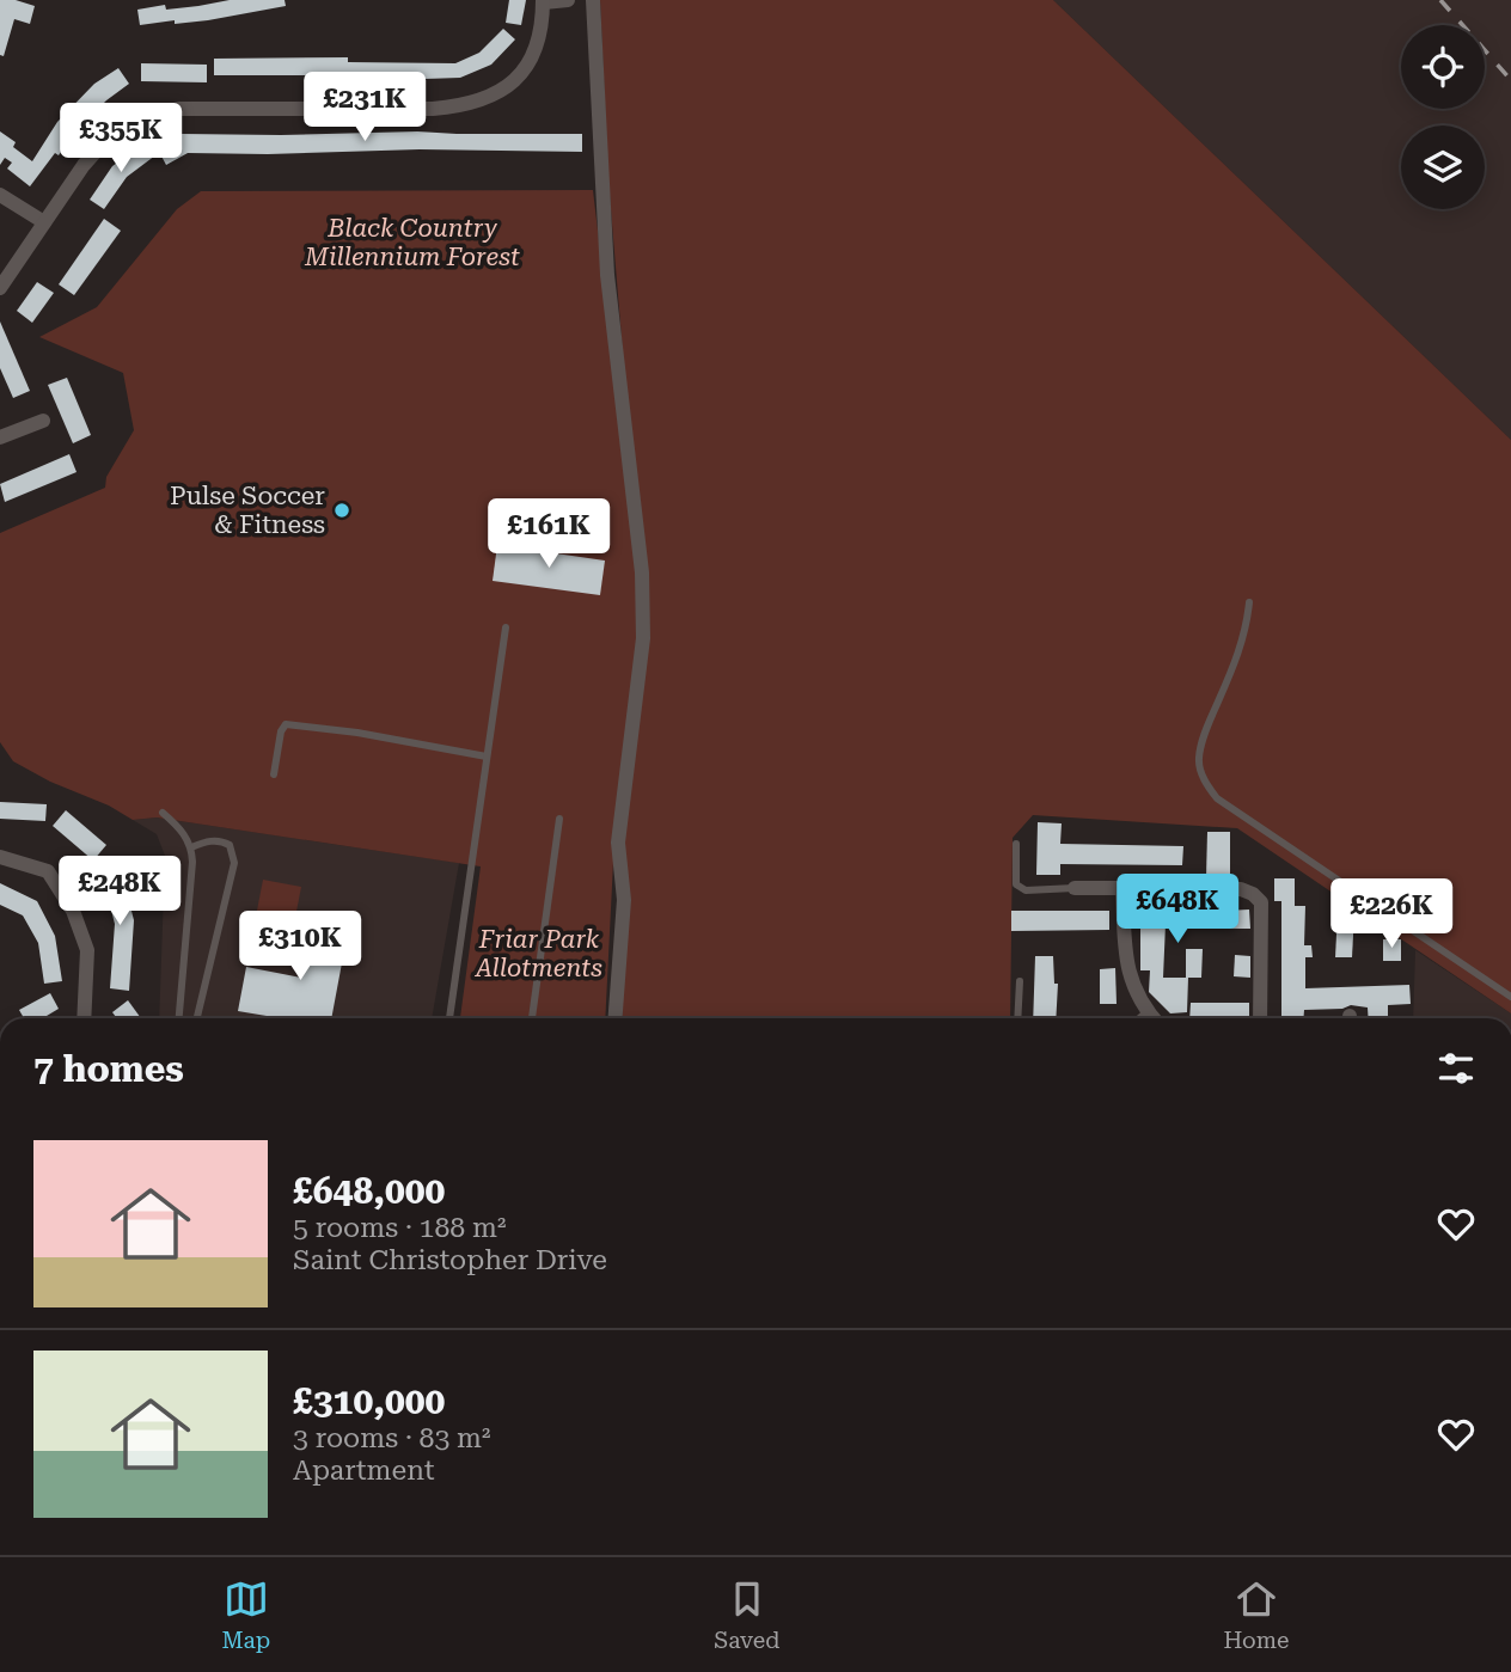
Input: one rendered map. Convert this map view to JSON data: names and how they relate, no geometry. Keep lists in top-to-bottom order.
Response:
{
  "parks": ["Black Country Millennium Forest", "Friar Park Allotments"],
  "places": ["Pulse Soccer & Fitness"],
  "page": {
    "price": [
      "£231K",
      "£355K",
      "£161K",
      "£248K",
      "£648K",
      "£226K",
      "£310K"
    ],
    "heading": "7 homes",
    "list": [
      {
        "name": "£648,000",
        "note": "5 rooms · 188 m² · Saint Christopher Drive"
      },
      {
        "name": "£310,000",
        "note": "3 rooms · 83 m² · Apartment"
      }
    ],
    "tabs": ["Map", "Saved", "Home"]
  }
}
